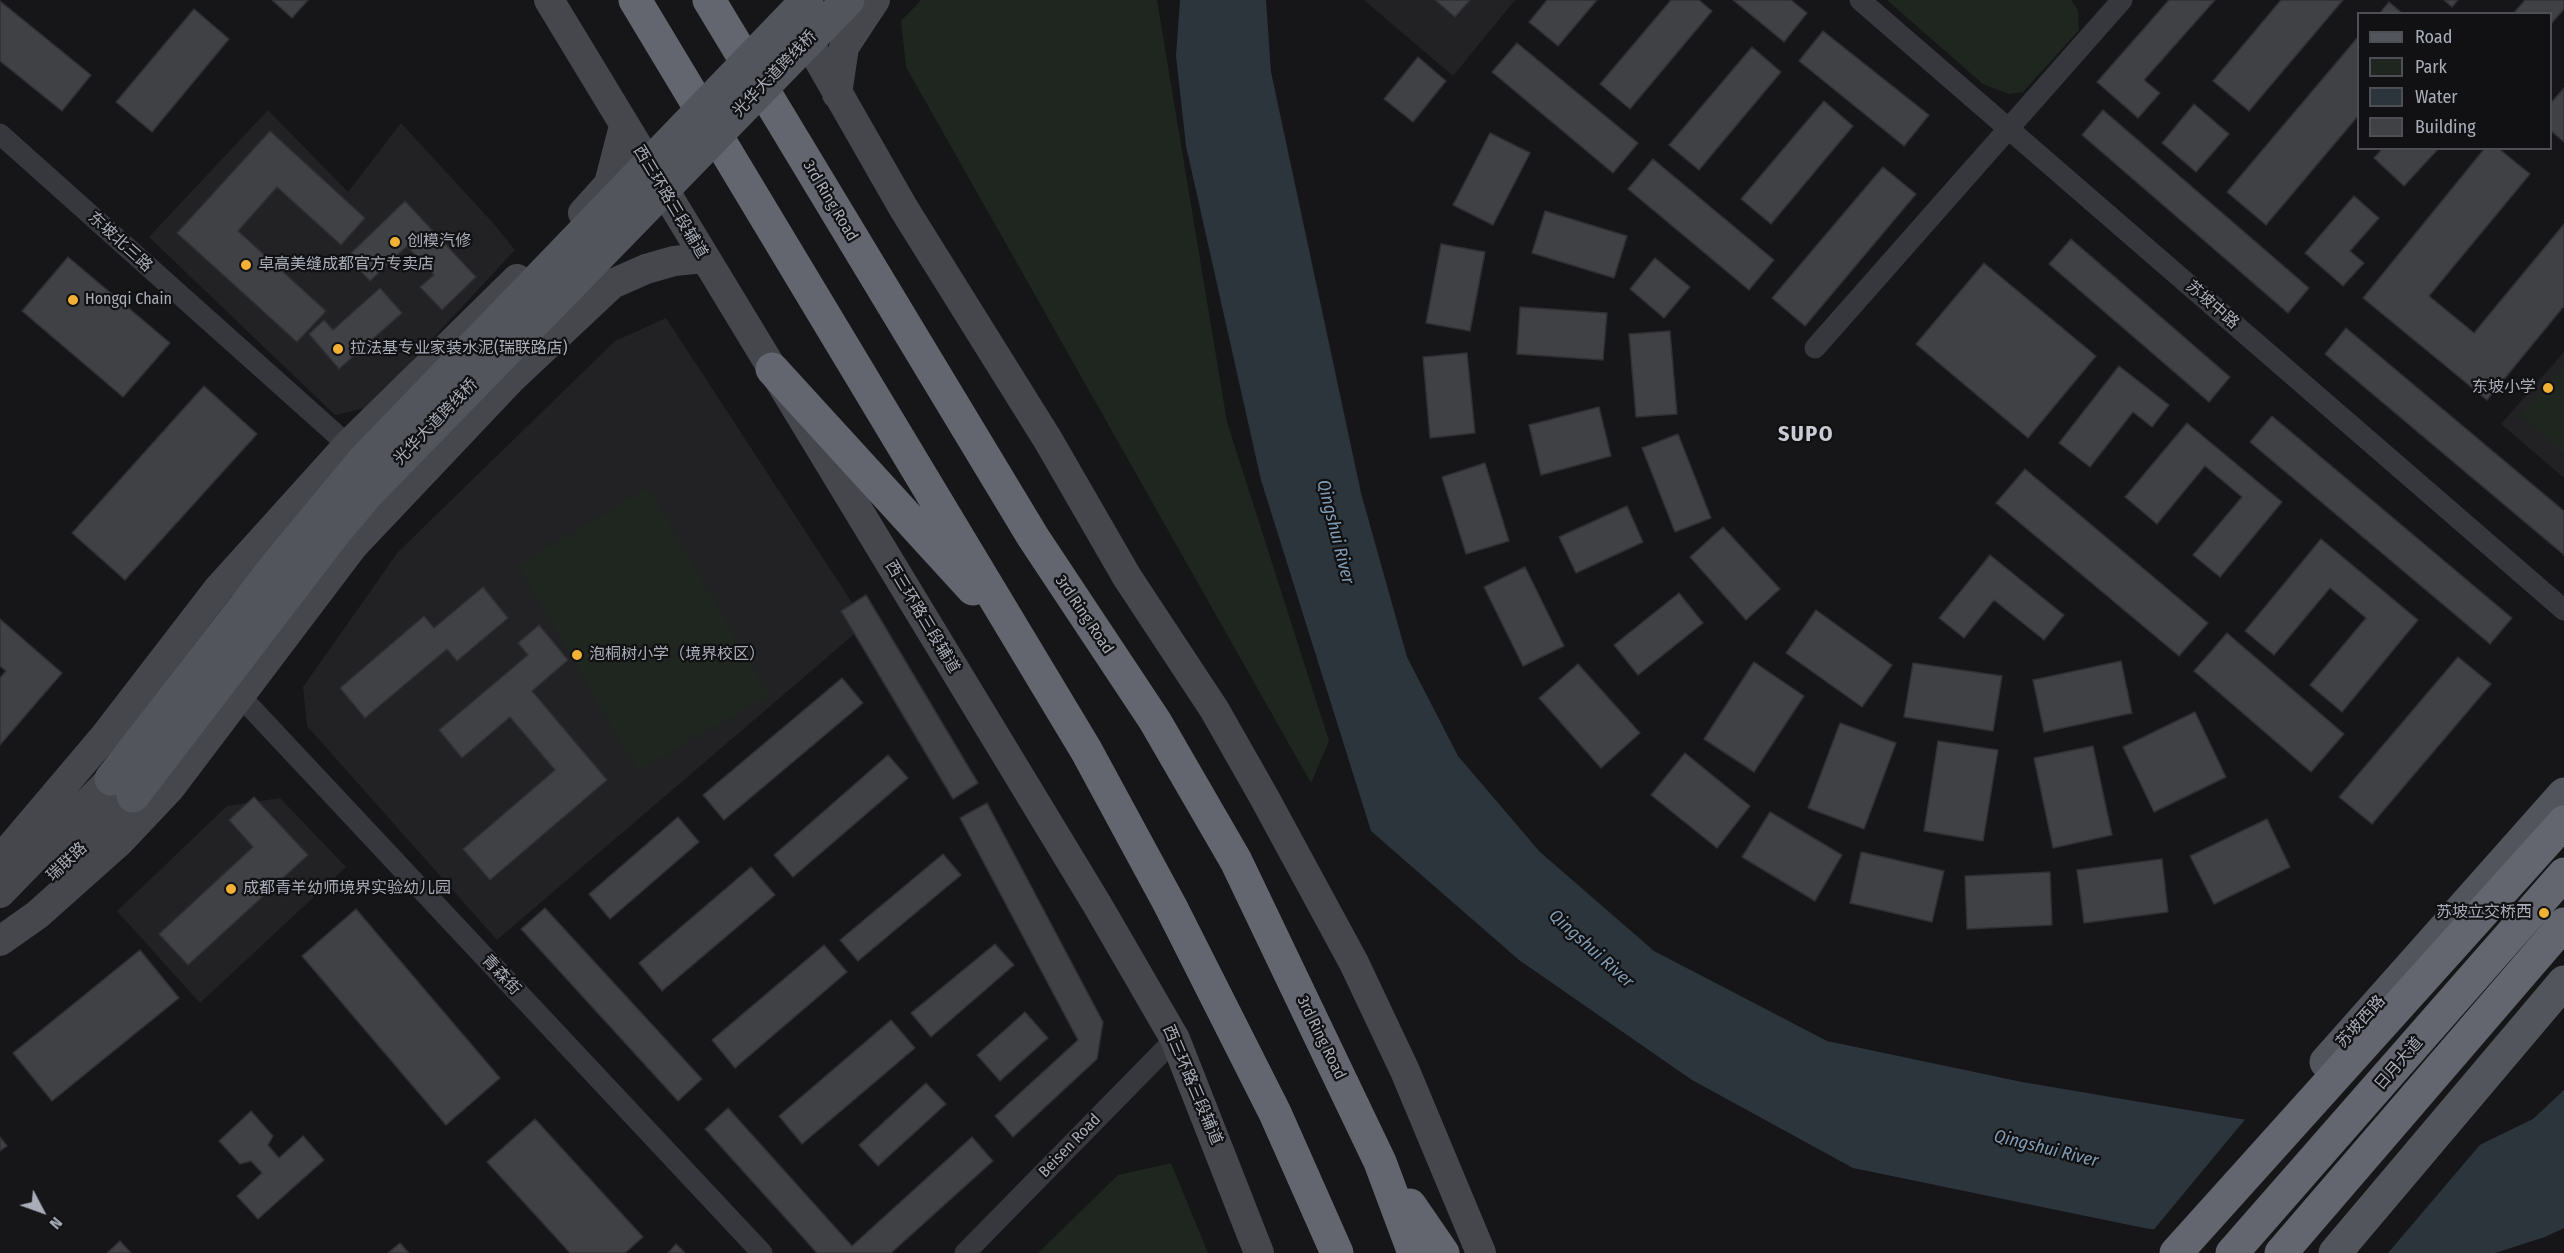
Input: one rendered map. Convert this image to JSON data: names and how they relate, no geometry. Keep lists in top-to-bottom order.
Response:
{
  "streets": {
    "highway": ["3rd Ring Road", "日月大道"],
    "main road": [
      "光华大道跨线桥",
      "西三环路三段辅道",
      "瑞联路",
      "苏坡西路"
    ],
    "street": [
      "东坡北三路",
      "苏坡中路",
      "青森街",
      "Beisen Road"
    ]
  },
  "crossings": [
    ["光华大道跨线桥", "瑞联路"],
    ["西三环路三段辅道", "Beisen Road"]
  ],
  "districts": ["SUPO"],
  "water": ["Qingshui River"],
  "places": [
    "创模汽修",
    "卓高美缝成都官方专卖店",
    "Hongqi Chain",
    "拉法基专业家装水泥(瑞联路店)",
    "东坡小学",
    "泡桐树小学（境界校区）",
    "成都青羊幼师境界实验幼儿园",
    "苏坡立交桥西"
  ],
  "legend": [
    "Road",
    "Park",
    "Water",
    "Building"
  ],
  "north": "bottom right"
}
